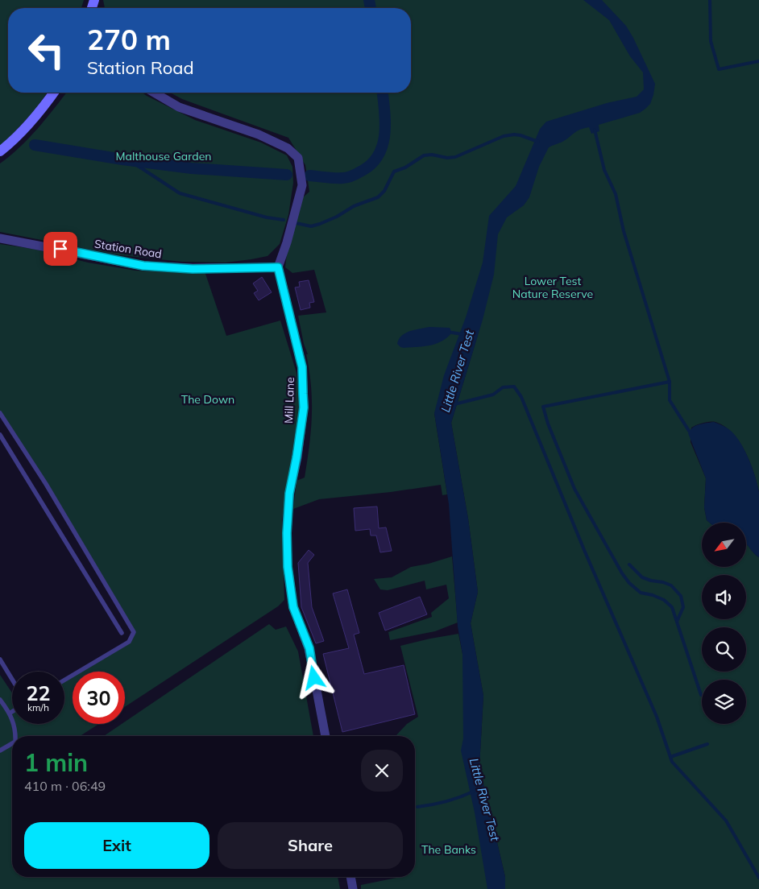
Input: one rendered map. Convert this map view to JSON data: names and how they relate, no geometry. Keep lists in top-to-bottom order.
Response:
{
  "streets": {
    "street": ["Station Road", "Mill Lane"]
  },
  "crossings": [
    ["Station Road", "Mill Lane"]
  ],
  "water": ["Little River Test"],
  "parks": [
    "Malthouse Garden",
    "Lower Test Nature Reserve",
    "The Down",
    "The Banks"
  ],
  "north": "bottom left",
  "page": {
    "turn": ["270 m", "Station Road"],
    "speed": "22 km/h",
    "limit": "30",
    "heading": ["1 min", "410 m · 06:49"],
    "buttons": ["Exit", "Share"]
  }
}
